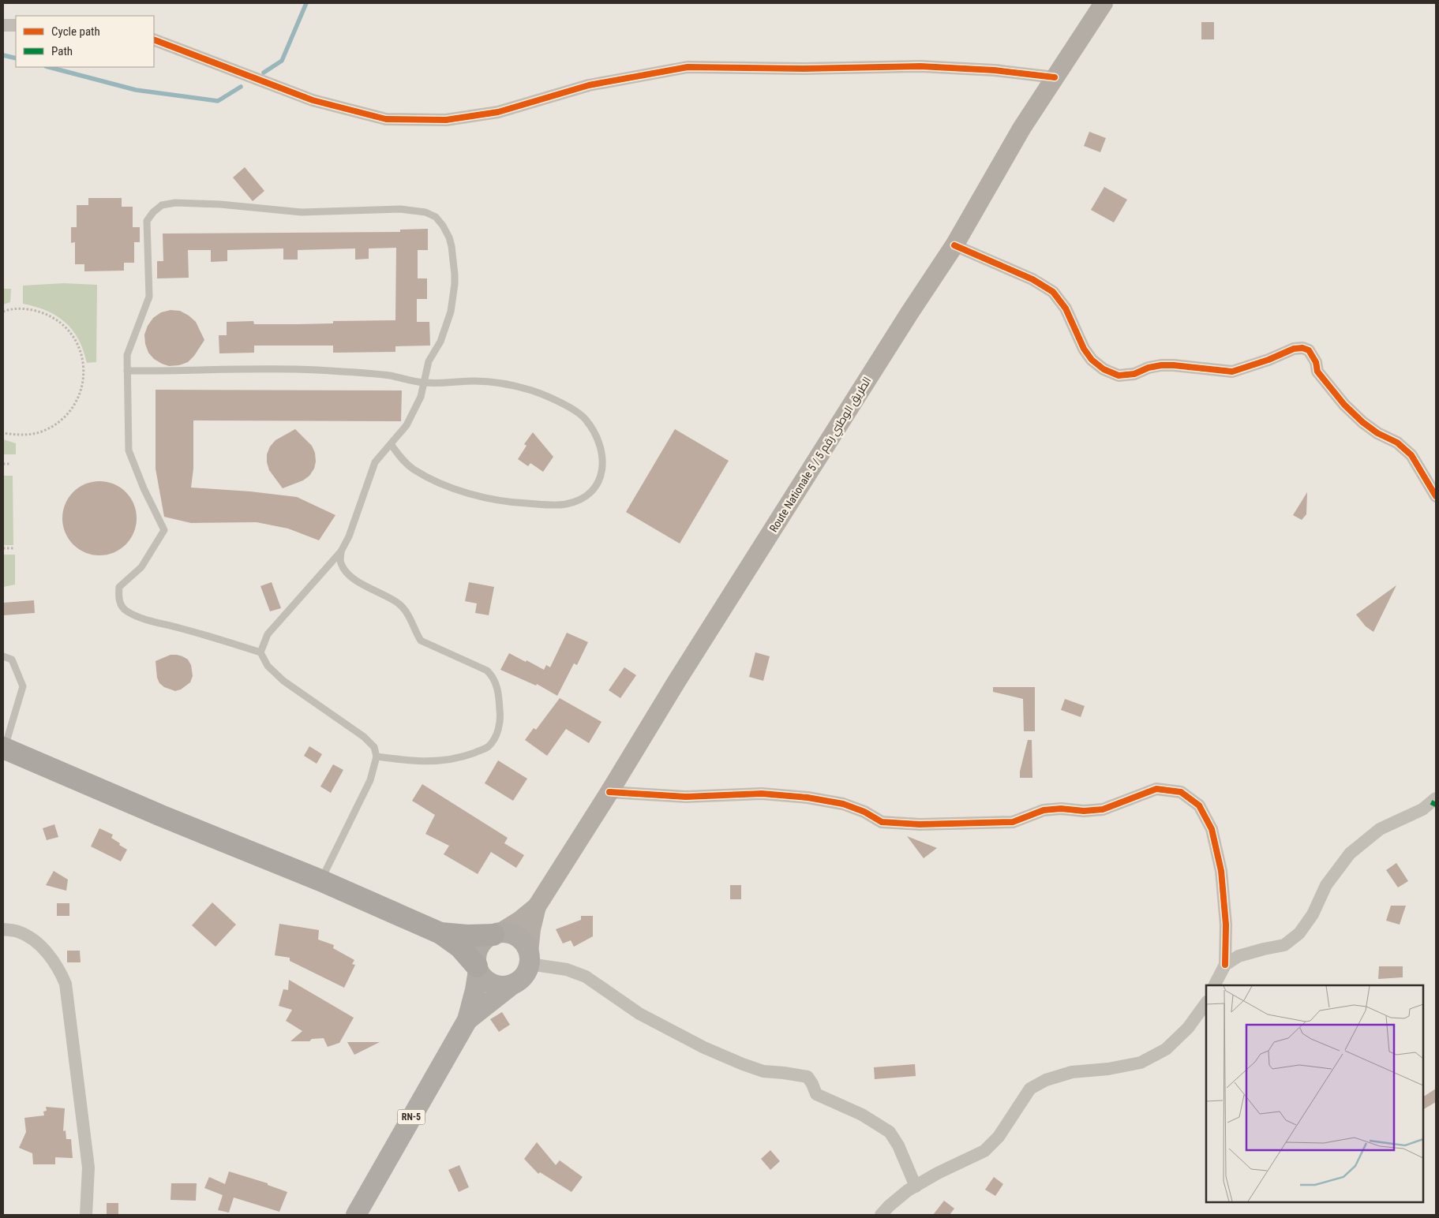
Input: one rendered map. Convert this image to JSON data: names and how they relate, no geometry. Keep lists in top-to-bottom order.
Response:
{
  "streets": {
    "main road": ["Route Nationale 5 / الطريق الوطني رقم 5", "RN-5"]
  },
  "legend": ["Cycle path", "Path"]
}
